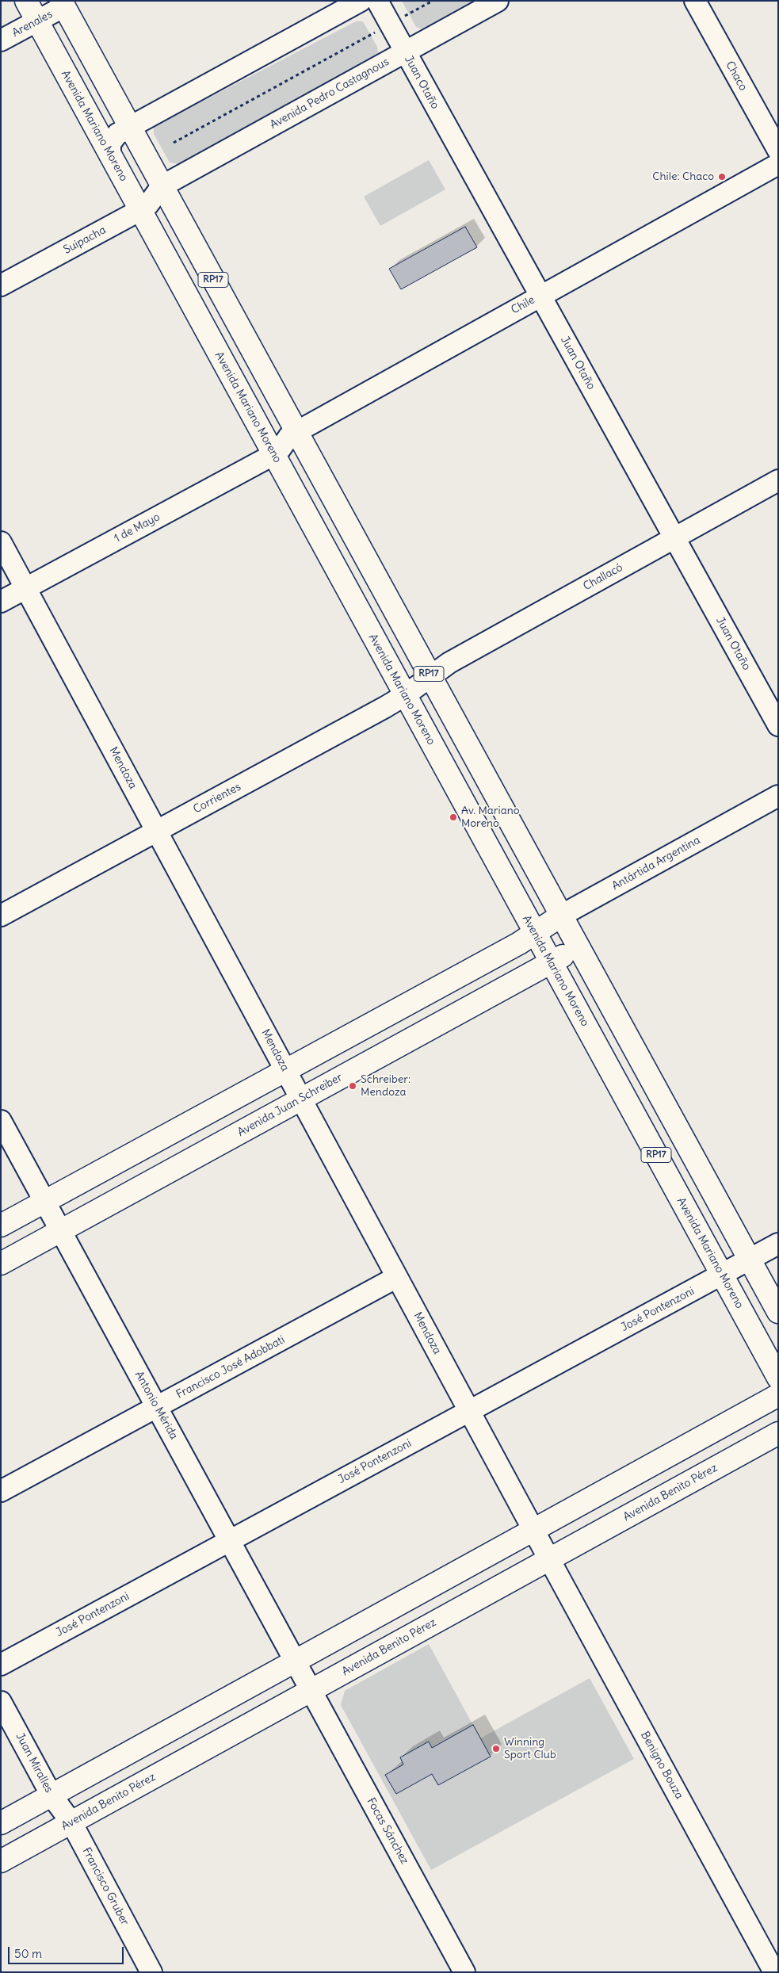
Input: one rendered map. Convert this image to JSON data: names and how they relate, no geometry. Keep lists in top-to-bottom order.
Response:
{
  "streets": {
    "main road": [
      "Avenida Mariano Moreno",
      "RP17",
      "Antártida Argentina",
      "Avenida Juan Schreiber",
      "Avenida Benito Pérez"
    ],
    "street": [
      "Arenales",
      "Chaco",
      "Juan Otaño",
      "Avenida Pedro Castagnous",
      "Suipacha",
      "Chile",
      "1 de Mayo",
      "Challacó",
      "Mendoza",
      "Corrientes",
      "José Pontenzoni",
      "Francisco José Adobbati",
      "Antonio Mérida",
      "Juan Miralles",
      "Benigno Bouza",
      "Focas Sánchez",
      "Francisco Gruber"
    ]
  },
  "crossings": [
    ["Arenales", "Avenida Mariano Moreno"],
    ["Arenales", "RP17"],
    ["Juan Otaño", "Avenida Pedro Castagnous"],
    ["Juan Otaño", "Chile"],
    ["Juan Otaño", "Challacó"],
    ["Avenida Pedro Castagnous", "Suipacha"],
    ["Avenida Pedro Castagnous", "RP17"],
    ["Avenida Mariano Moreno", "Suipacha"],
    ["Avenida Mariano Moreno", "Chile"],
    ["Avenida Mariano Moreno", "1 de Mayo"],
    ["Avenida Mariano Moreno", "Corrientes"],
    ["Avenida Mariano Moreno", "Antártida Argentina"],
    ["Avenida Mariano Moreno", "Avenida Juan Schreiber"],
    ["Avenida Mariano Moreno", "José Pontenzoni"],
    ["Suipacha", "RP17"],
    ["RP17", "Chile"],
    ["RP17", "Challacó"],
    ["RP17", "Corrientes"],
    ["RP17", "Antártida Argentina"],
    ["RP17", "Avenida Juan Schreiber"],
    ["RP17", "José Pontenzoni"],
    ["Chile", "1 de Mayo"],
    ["1 de Mayo", "Mendoza"],
    ["Challacó", "Corrientes"],
    ["Mendoza", "Corrientes"],
    ["Mendoza", "Avenida Juan Schreiber"],
    ["Mendoza", "José Pontenzoni"],
    ["Mendoza", "Francisco José Adobbati"],
    ["Mendoza", "Avenida Benito Pérez"],
    ["Mendoza", "Benigno Bouza"],
    ["Avenida Juan Schreiber", "Antonio Mérida"],
    ["José Pontenzoni", "Antonio Mérida"],
    ["Francisco José Adobbati", "Antonio Mérida"],
    ["Antonio Mérida", "Avenida Benito Pérez"],
    ["Antonio Mérida", "Focas Sánchez"],
    ["Avenida Benito Pérez", "Juan Miralles"],
    ["Avenida Benito Pérez", "Benigno Bouza"],
    ["Avenida Benito Pérez", "Focas Sánchez"],
    ["Avenida Benito Pérez", "Francisco Gruber"],
    ["Juan Miralles", "Francisco Gruber"]
  ],
  "places": [
    "Chile: Chaco",
    "Av. Mariano Moreno",
    "Schreiber: Mendoza",
    "Winning Sport Club"
  ],
  "scale_bar": "50 m"
}
